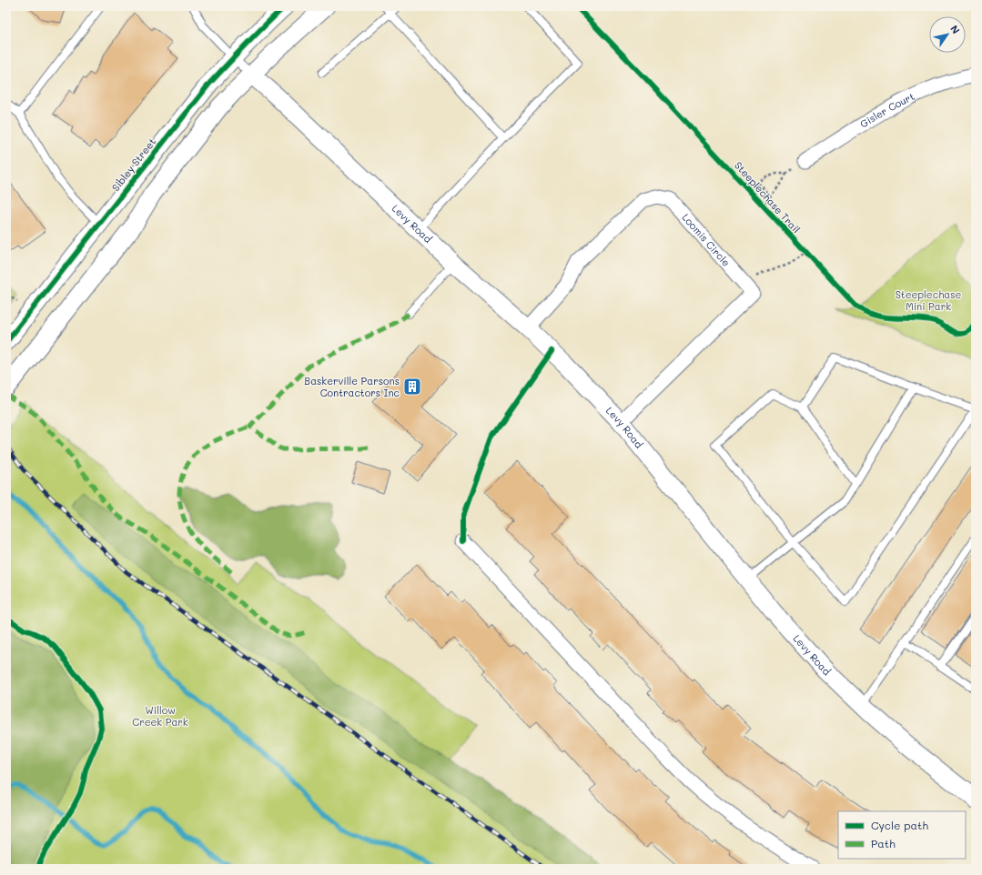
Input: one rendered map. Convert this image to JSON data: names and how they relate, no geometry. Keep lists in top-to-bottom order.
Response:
{
  "streets": {
    "street": [
      "Gisler Court",
      "Sibley Street",
      "Levy Road",
      "Loomis Circle"
    ],
    "cycle path": ["Steeplechase Trail"]
  },
  "crossings": [
    ["Levy Road", "Loomis Circle"]
  ],
  "parks": ["Steeplechase Mini Park", "Willow Creek Park"],
  "places": {
    "building": ["Baskerville Parsons Contractors Inc"]
  },
  "legend": ["Cycle path", "Path"],
  "north": "top right"
}
